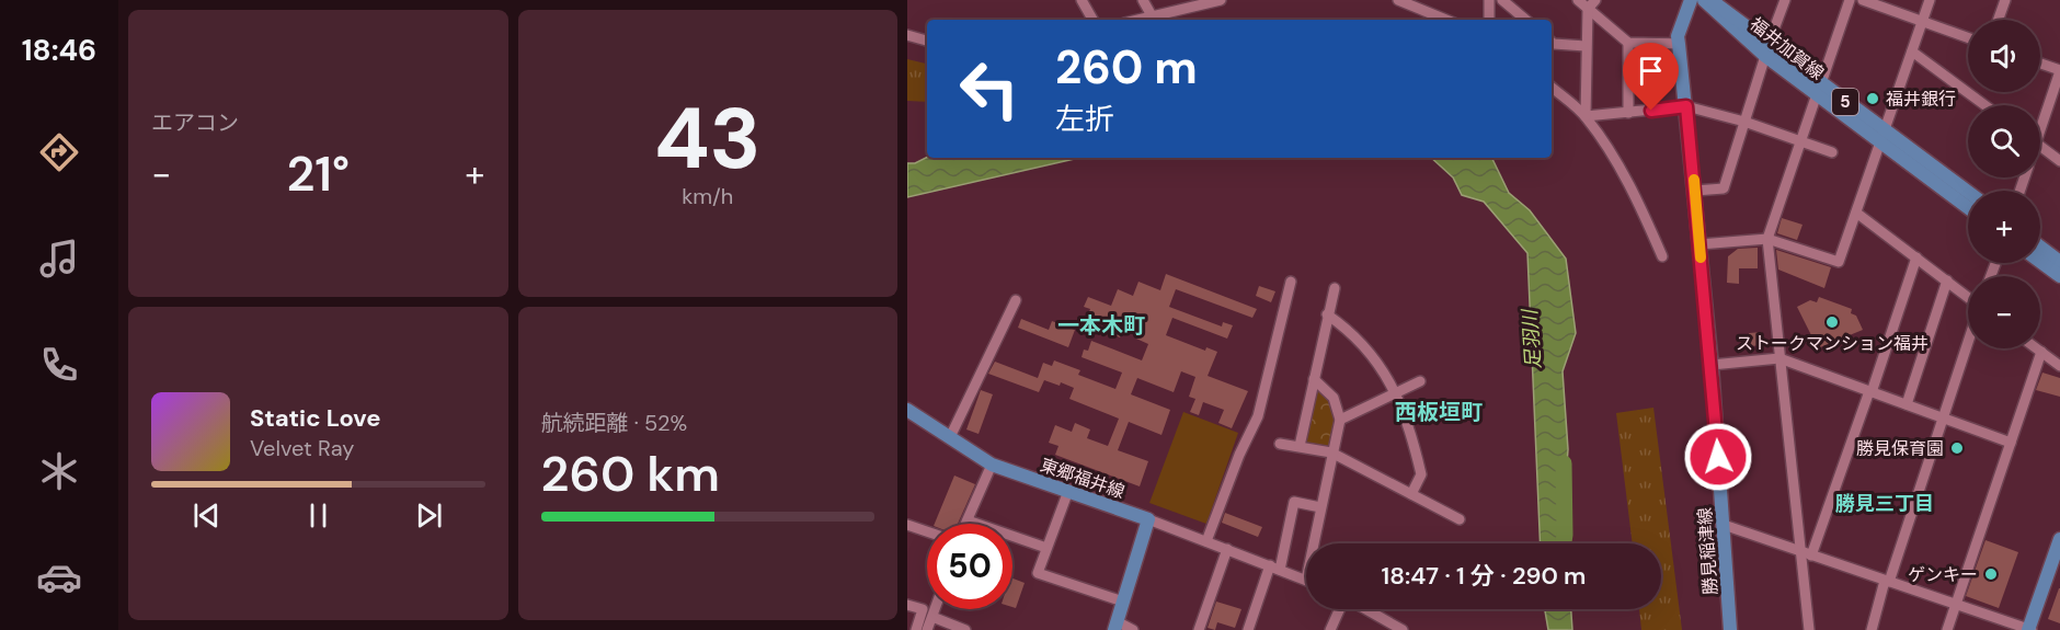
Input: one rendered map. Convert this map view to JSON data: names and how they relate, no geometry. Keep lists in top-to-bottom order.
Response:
{
  "streets": {
    "main road": [
      "福井加賀線",
      "5",
      "東郷福井線",
      "勝見稲津線"
    ]
  },
  "districts": ["一本木町", "西板垣町", "勝見三丁目"],
  "water": ["足羽川"],
  "places": [
    "福井銀行",
    "ストークマンション福井",
    "勝見保育園",
    "ゲンキー"
  ],
  "page": {
    "tabs": "18:46",
    "tile": [
      "エアコン",
      ["43", "km/h"],
      ["航続距離 · 52%", "260 km"]
    ],
    "map_buttons": ["+", "−"],
    "turn": ["260 m", "左折"],
    "heat": ["−", "21°", "+"],
    "song": ["Static Love", "Velvet Ray"],
    "limit": "50",
    "trip": "18:47 · 1 分 · 290 m"
  }
}
